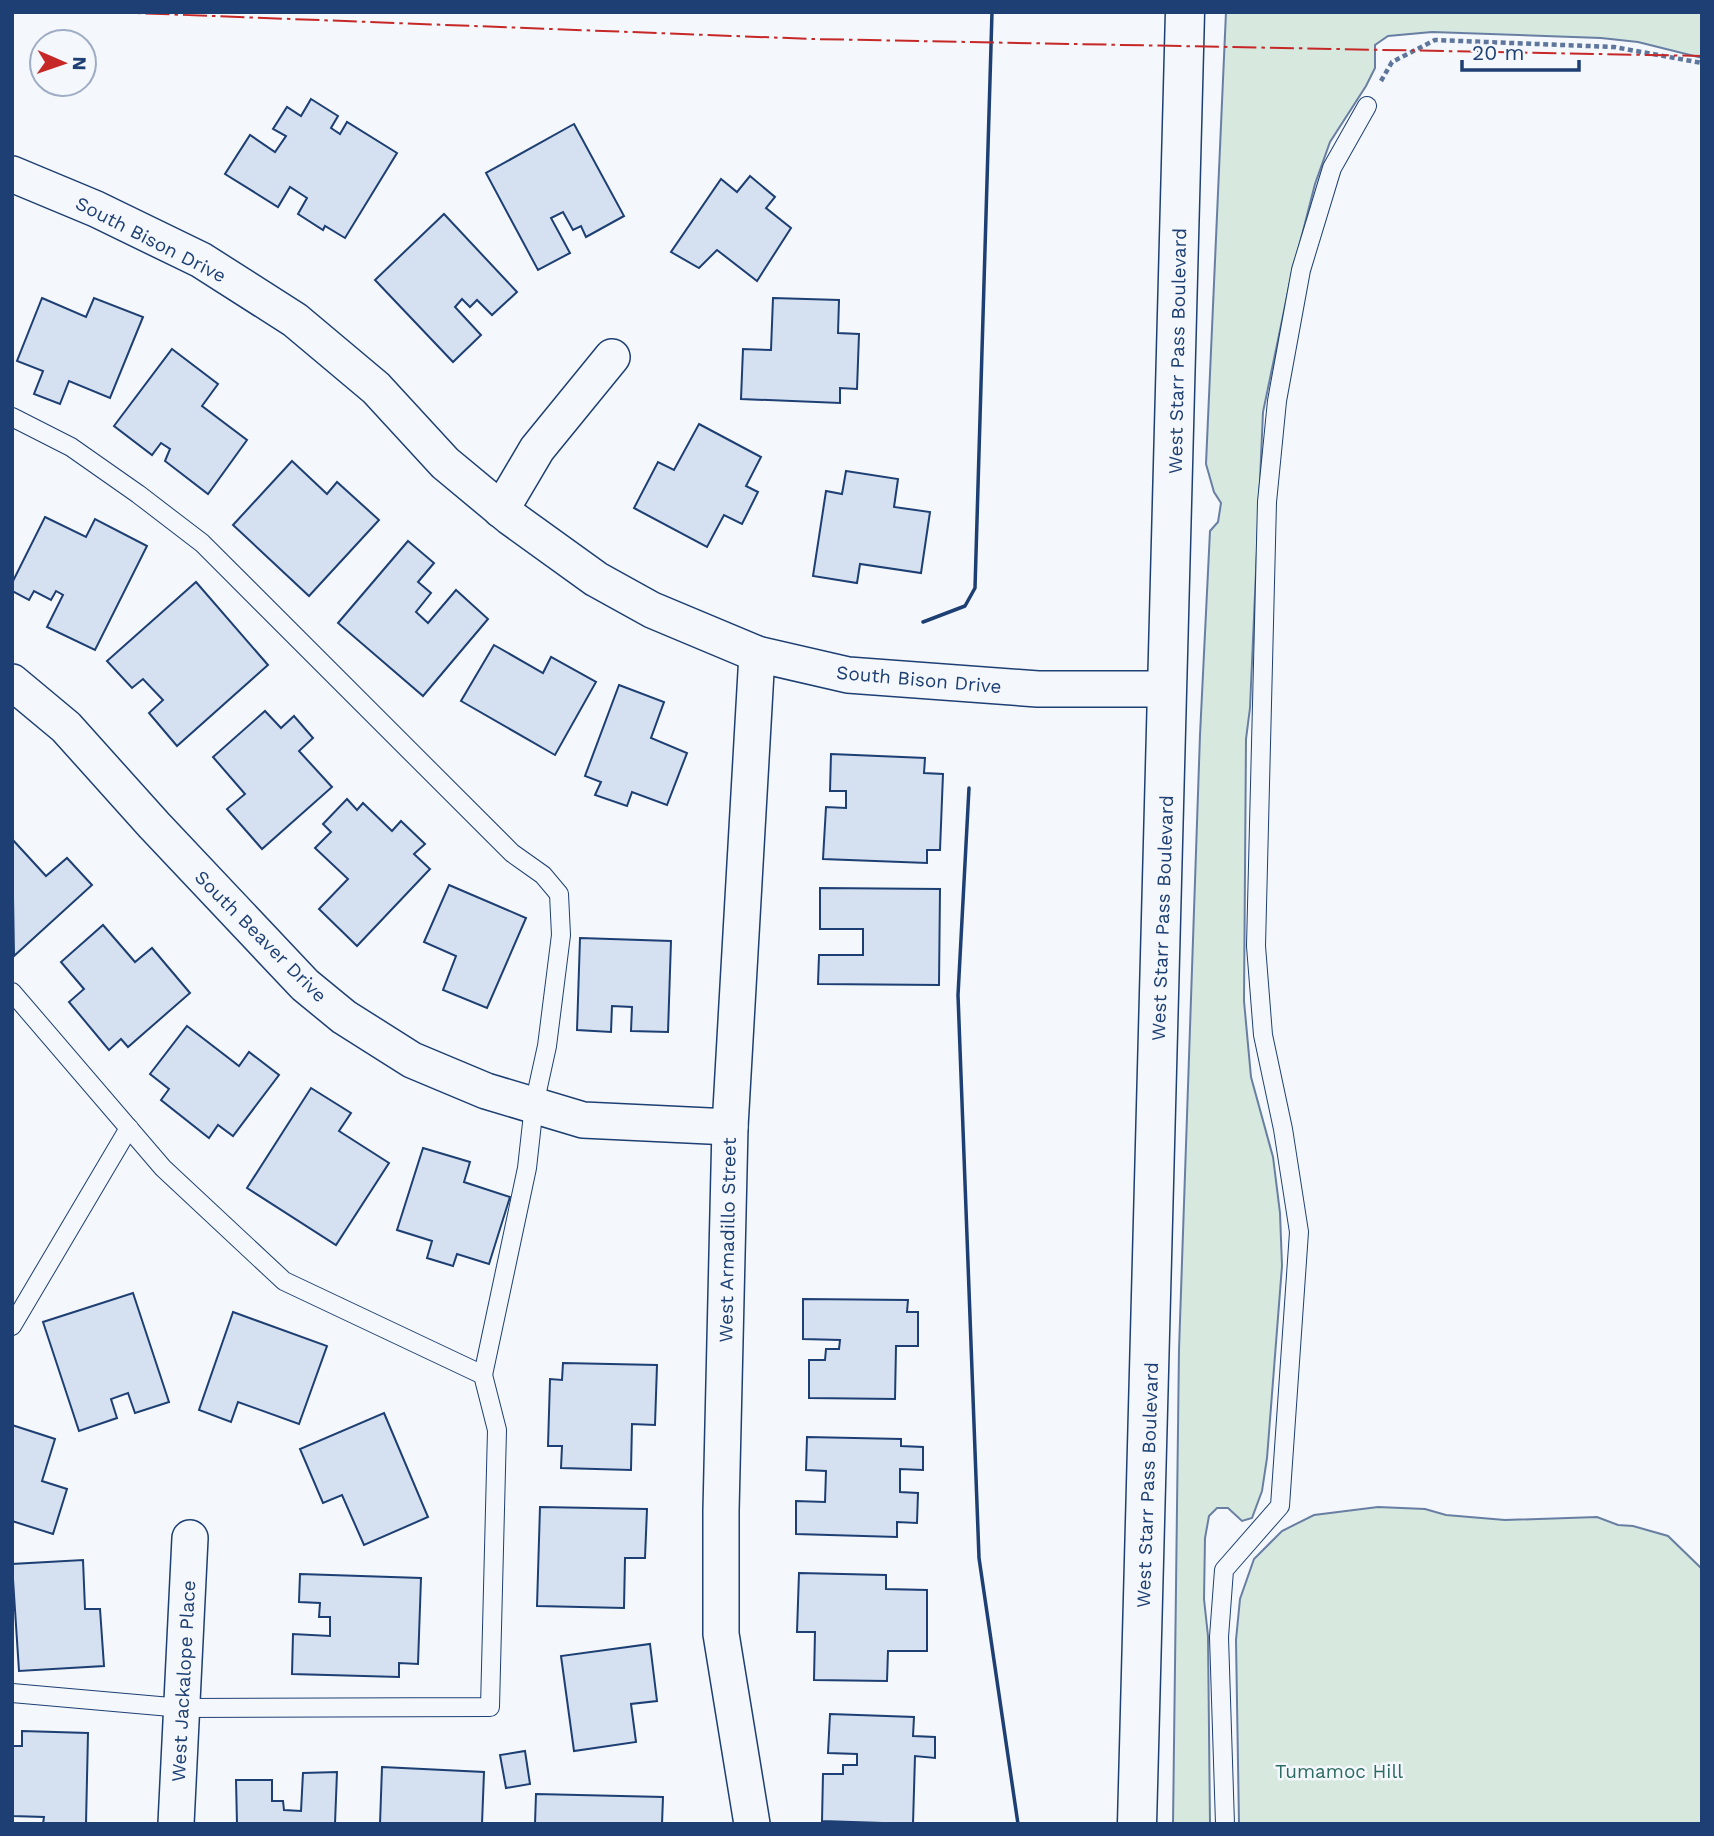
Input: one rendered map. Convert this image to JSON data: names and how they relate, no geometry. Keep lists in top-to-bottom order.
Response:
{
  "streets": {
    "main road": ["West Starr Pass Boulevard"],
    "street": [
      "South Bison Drive",
      "South Beaver Drive",
      "West Armadillo Street",
      "West Jackalope Place"
    ]
  },
  "crossings": [
    ["South Bison Drive", "West Starr Pass Boulevard"],
    ["South Bison Drive", "West Armadillo Street"],
    ["South Beaver Drive", "West Armadillo Street"]
  ],
  "parks": ["Tumamoc Hill"],
  "scale_bar": "20 m",
  "north": "right"
}
